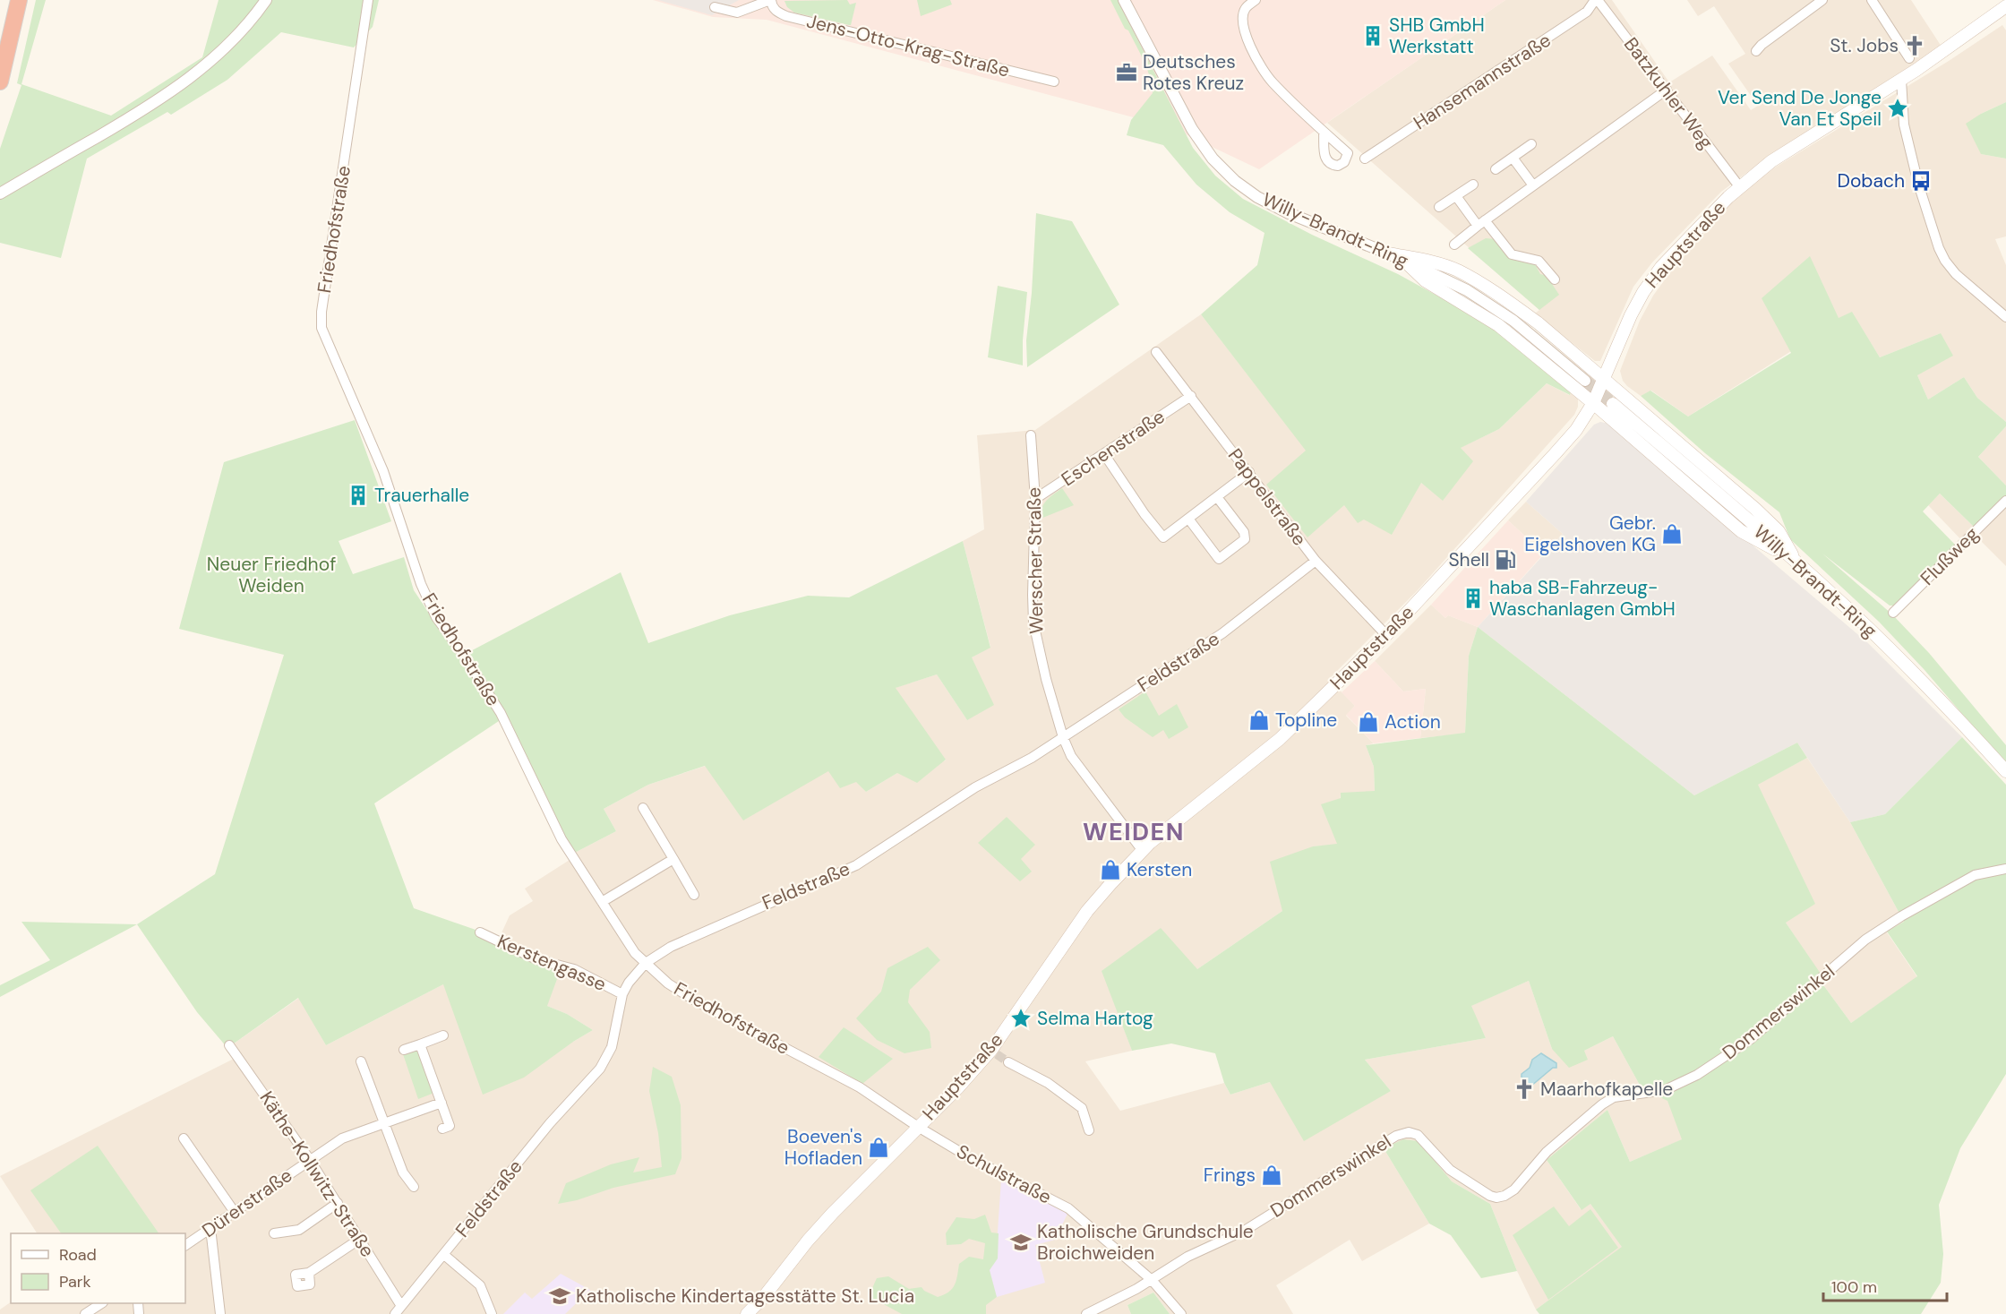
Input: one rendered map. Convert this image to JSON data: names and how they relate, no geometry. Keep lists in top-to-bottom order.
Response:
{
  "streets": {
    "main road": ["Willy-Brandt-Ring", "Hauptstraße"],
    "street": [
      "Jens-Otto-Krag-Straße",
      "Hansemannstraße",
      "Batzkuhler Weg",
      "Friedhofstraße",
      "Eschenstraße",
      "Pappelstraße",
      "Flußweg",
      "Werscher Straße",
      "Feldstraße",
      "Kerstengasse",
      "Dommerswinkel",
      "Käthe-Kollwitz-Straße",
      "Schulstraße",
      "Dürerstraße"
    ]
  },
  "crossings": [
    ["Hansemannstraße", "Batzkuhler Weg"],
    ["Batzkuhler Weg", "Hauptstraße"],
    ["Friedhofstraße", "Hauptstraße"],
    ["Friedhofstraße", "Feldstraße"],
    ["Friedhofstraße", "Schulstraße"],
    ["Hauptstraße", "Pappelstraße"],
    ["Hauptstraße", "Werscher Straße"],
    ["Hauptstraße", "Schulstraße"],
    ["Eschenstraße", "Pappelstraße"],
    ["Eschenstraße", "Werscher Straße"],
    ["Pappelstraße", "Feldstraße"],
    ["Werscher Straße", "Feldstraße"],
    ["Feldstraße", "Kerstengasse"],
    ["Feldstraße", "Käthe-Kollwitz-Straße"],
    ["Dommerswinkel", "Schulstraße"],
    ["Käthe-Kollwitz-Straße", "Dürerstraße"]
  ],
  "districts": ["WEIDEN"],
  "parks": ["Neuer Friedhof Weiden"],
  "places": {
    "building": ["SHB GmbH Werkstatt", "Trauerhalle", "haba SB-Fahrzeug- Waschanlagen GmbH"],
    "church": ["St. Jobs", "Maarhofkapelle"],
    "office": ["Deutsches Rotes Kreuz"],
    "place": ["Ver Send De Jonge Van Et Speil", "Selma Hartog"],
    "bus stop": ["Dobach"],
    "shop": [
      "Gebr. Eigelshoven KG",
      "Topline",
      "Action",
      "Kersten",
      "Boeven's Hofladen",
      "Frings"
    ],
    "fuel station": ["Shell"],
    "school or university": ["Katholische Grundschule Broichweiden", "Katholische Kindertagesstätte St. Lucia"]
  },
  "legend": ["Road", "Park"],
  "scale_bar": "100 m"
}
